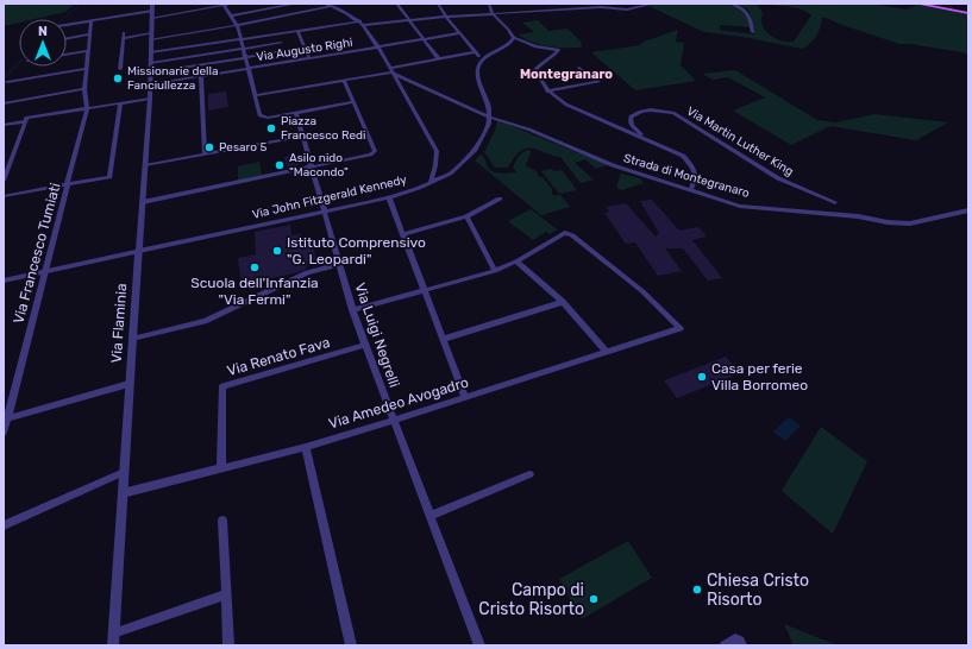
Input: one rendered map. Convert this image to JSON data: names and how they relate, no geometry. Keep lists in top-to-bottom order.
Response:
{
  "streets": {
    "street": [
      "Via Augusto Righi",
      "Via Martin Luther King",
      "Strada di Montegranaro",
      "Via John Fitzgerald Kennedy",
      "Via Francesco Tumiati",
      "Via Flaminia",
      "Via Luigi Negrelli",
      "Via Renato Fava",
      "Via Amedeo Avogadro"
    ]
  },
  "crossings": [
    ["Via Augusto Righi", "Via Flaminia"],
    ["Via Martin Luther King", "Strada di Montegranaro"],
    ["Strada di Montegranaro", "Via John Fitzgerald Kennedy"],
    ["Via John Fitzgerald Kennedy", "Via Flaminia"],
    ["Via John Fitzgerald Kennedy", "Via Luigi Negrelli"],
    ["Via Flaminia", "Via Amedeo Avogadro"],
    ["Via Luigi Negrelli", "Via Renato Fava"],
    ["Via Luigi Negrelli", "Via Amedeo Avogadro"],
    ["Via Renato Fava", "Via Amedeo Avogadro"]
  ],
  "districts": ["Montegranaro"],
  "places": [
    "Missionarie della Fanciullezza",
    "Piazza Francesco Redi",
    "Pesaro 5",
    "Asilo nido \"Macondo\"",
    "Istituto Comprensivo \"G. Leopardi\"",
    "Scuola dell'Infanzia \"Via Fermi\"",
    "Casa per ferie Villa Borromeo",
    "Chiesa Cristo Risorto",
    "Campo di Cristo Risorto"
  ],
  "north": "top"
}
